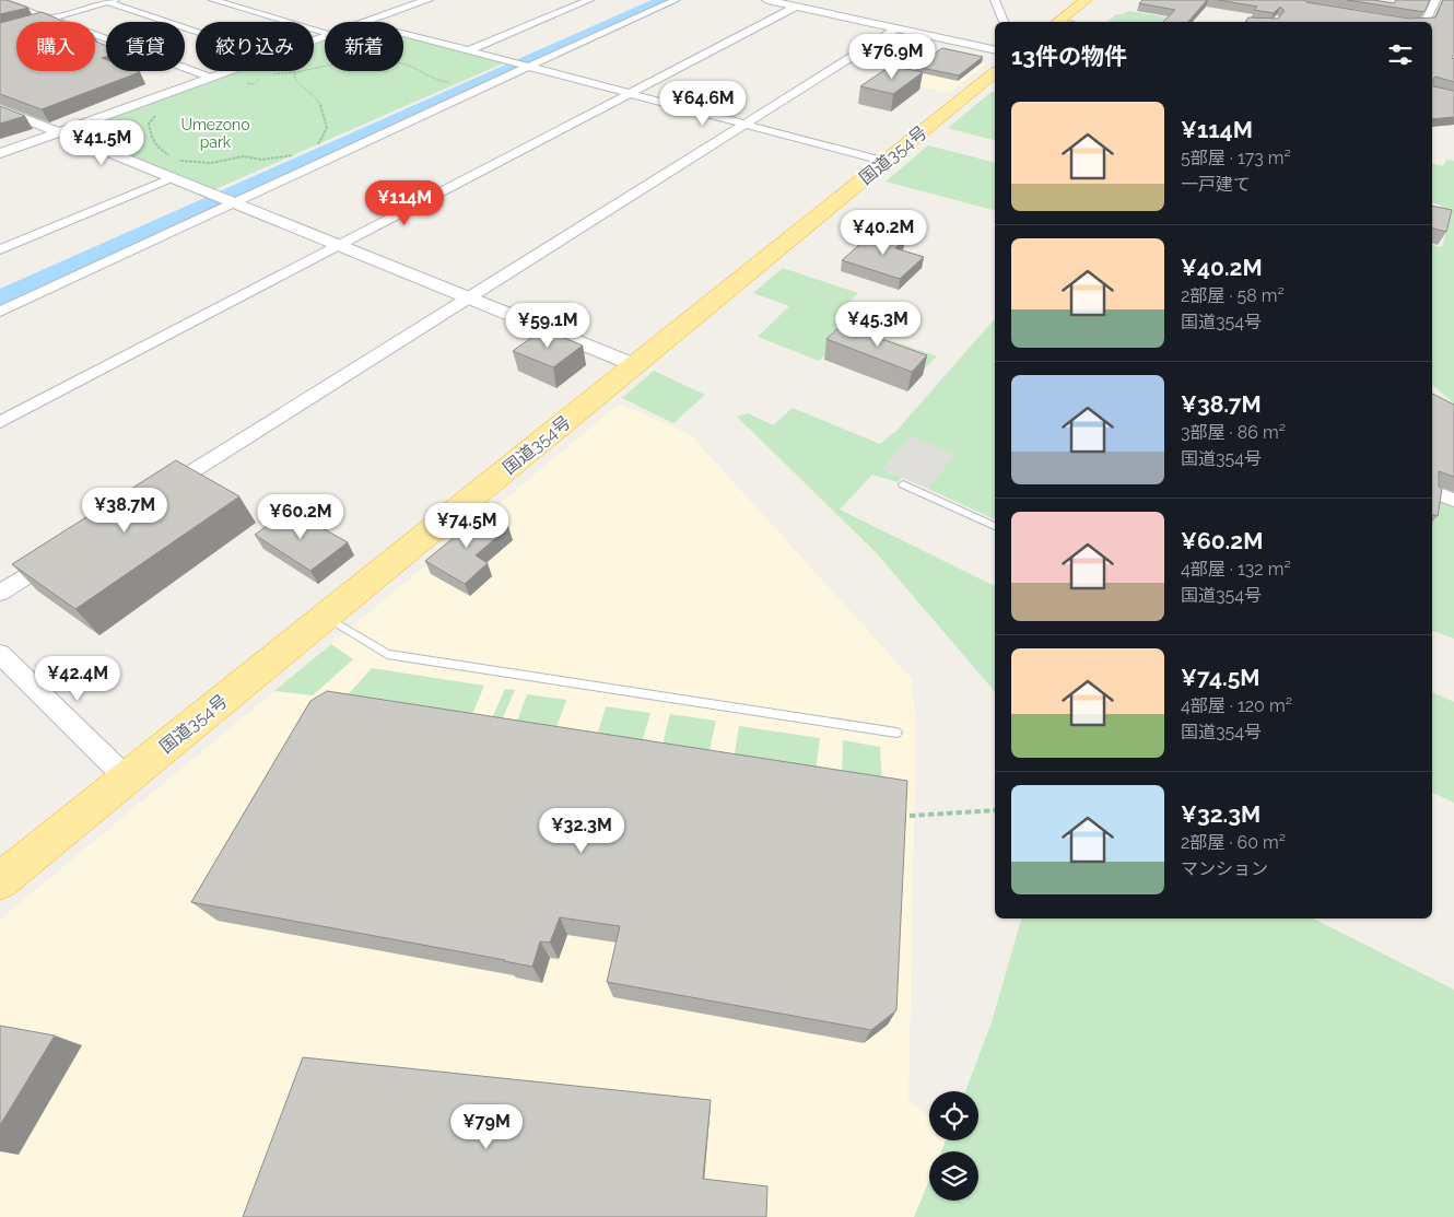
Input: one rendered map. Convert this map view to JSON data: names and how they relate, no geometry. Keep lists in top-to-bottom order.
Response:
{
  "streets": {
    "highway": ["国道354号"]
  },
  "parks": ["Umezono park"],
  "page": {
    "chip": [
      "購入",
      "賃貸",
      "絞り込み",
      "新着"
    ],
    "heading": "13件の物件",
    "price": [
      "¥76.9M",
      "¥64.6M",
      "¥41.5M",
      "¥114M",
      "¥40.2M",
      "¥45.3M",
      "¥59.1M",
      "¥38.7M",
      "¥60.2M",
      "¥74.5M",
      "¥42.4M",
      "¥32.3M",
      "¥79M"
    ],
    "list": [
      {
        "name": "¥114M",
        "note": "5部屋 · 173 m² · 一戸建て"
      },
      {
        "name": "¥40.2M",
        "note": "2部屋 · 58 m² · 国道354号"
      },
      {
        "name": "¥38.7M",
        "note": "3部屋 · 86 m² · 国道354号"
      },
      {
        "name": "¥60.2M",
        "note": "4部屋 · 132 m² · 国道354号"
      },
      {
        "name": "¥74.5M",
        "note": "4部屋 · 120 m² · 国道354号"
      },
      {
        "name": "¥32.3M",
        "note": "2部屋 · 60 m² · マンション"
      }
    ]
  }
}
